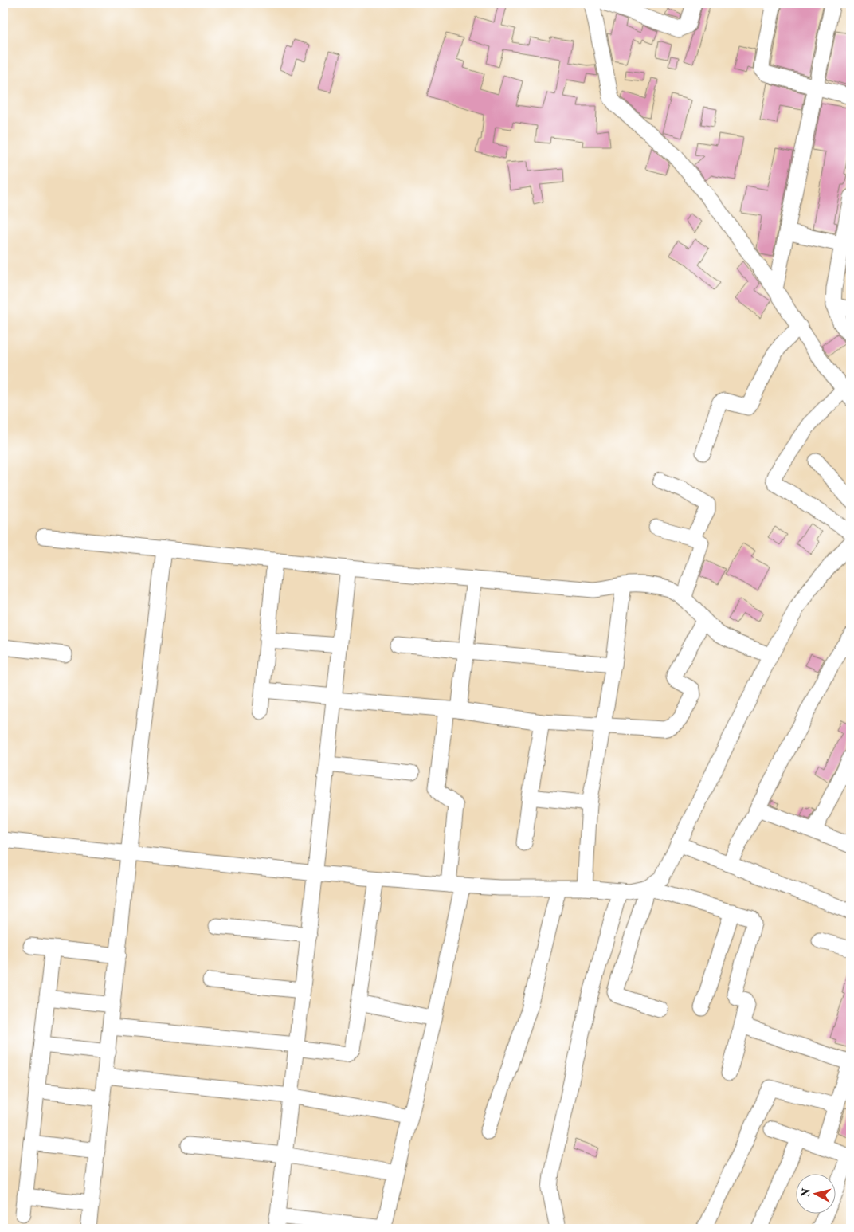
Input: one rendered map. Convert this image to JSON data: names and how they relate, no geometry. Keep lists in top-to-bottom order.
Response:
{
  "north": "left"
}
